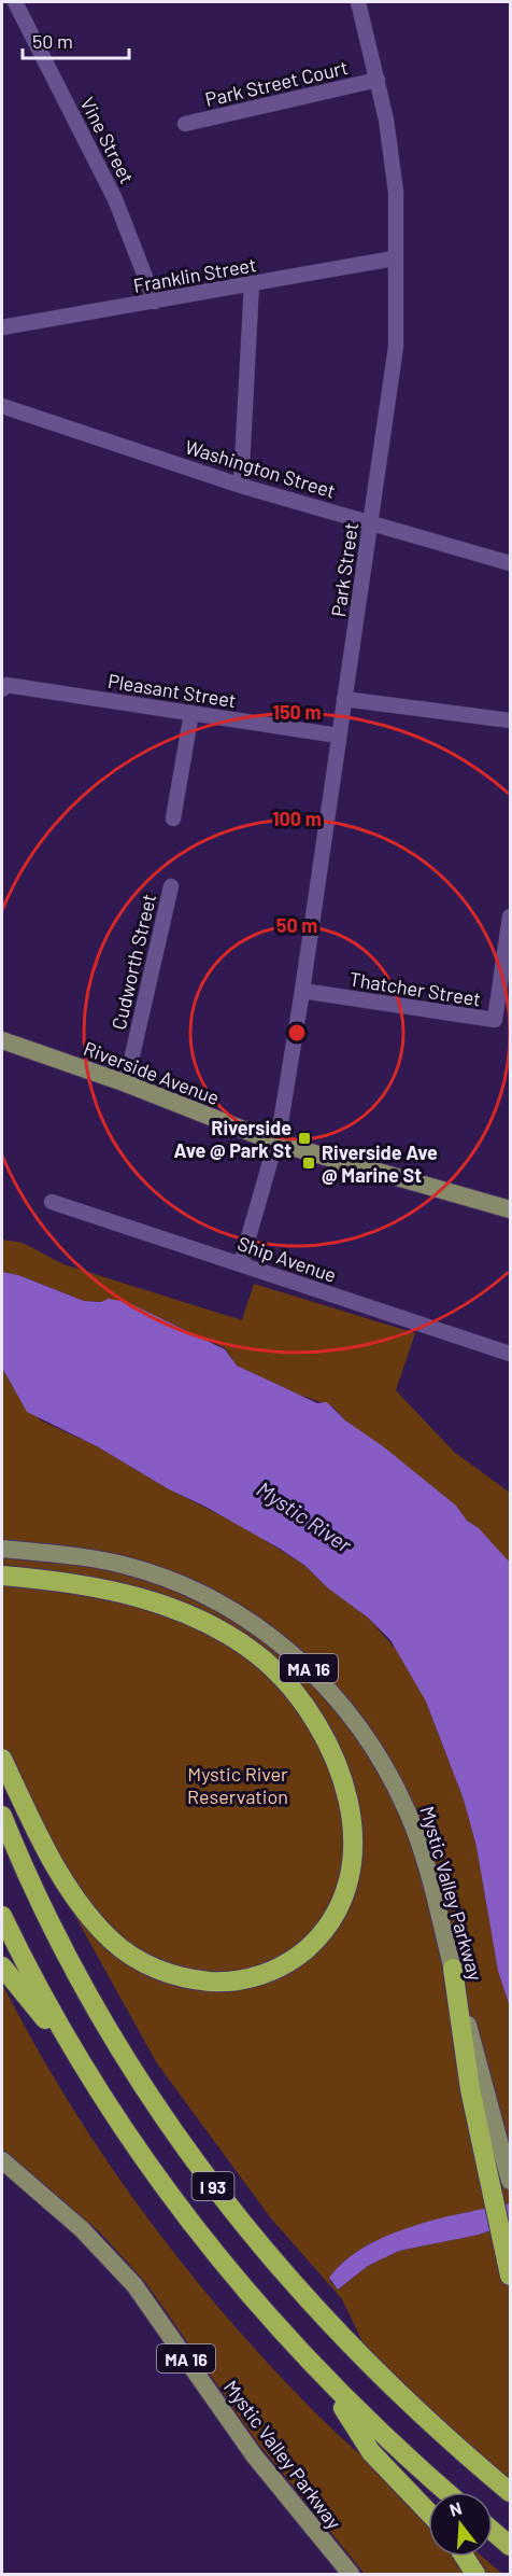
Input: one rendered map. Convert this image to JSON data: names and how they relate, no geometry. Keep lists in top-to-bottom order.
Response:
{
  "streets": {
    "highway": ["I 93"],
    "main road": ["Riverside Avenue", "MA 16", "Mystic Valley Parkway"],
    "street": [
      "Park Street Court",
      "Vine Street",
      "Franklin Street",
      "Washington Street",
      "Park Street",
      "Pleasant Street",
      "Cudworth Street",
      "Thatcher Street",
      "Ship Avenue"
    ]
  },
  "crossings": [
    ["Park Street Court", "Park Street"],
    ["Vine Street", "Franklin Street"],
    ["Franklin Street", "Park Street"],
    ["Washington Street", "Park Street"],
    ["Park Street", "Pleasant Street"],
    ["Park Street", "Thatcher Street"],
    ["Park Street", "Riverside Avenue"],
    ["Park Street", "Ship Avenue"],
    ["Cudworth Street", "Riverside Avenue"]
  ],
  "water": ["Mystic River"],
  "parks": ["Mystic River Reservation"],
  "places": {
    "transit": ["Riverside Ave @ Park St", "Riverside Ave @ Marine St"]
  },
  "scale_bar": "50 m",
  "north": "top",
  "rings": ["150 m", "100 m", "50 m"]
}
